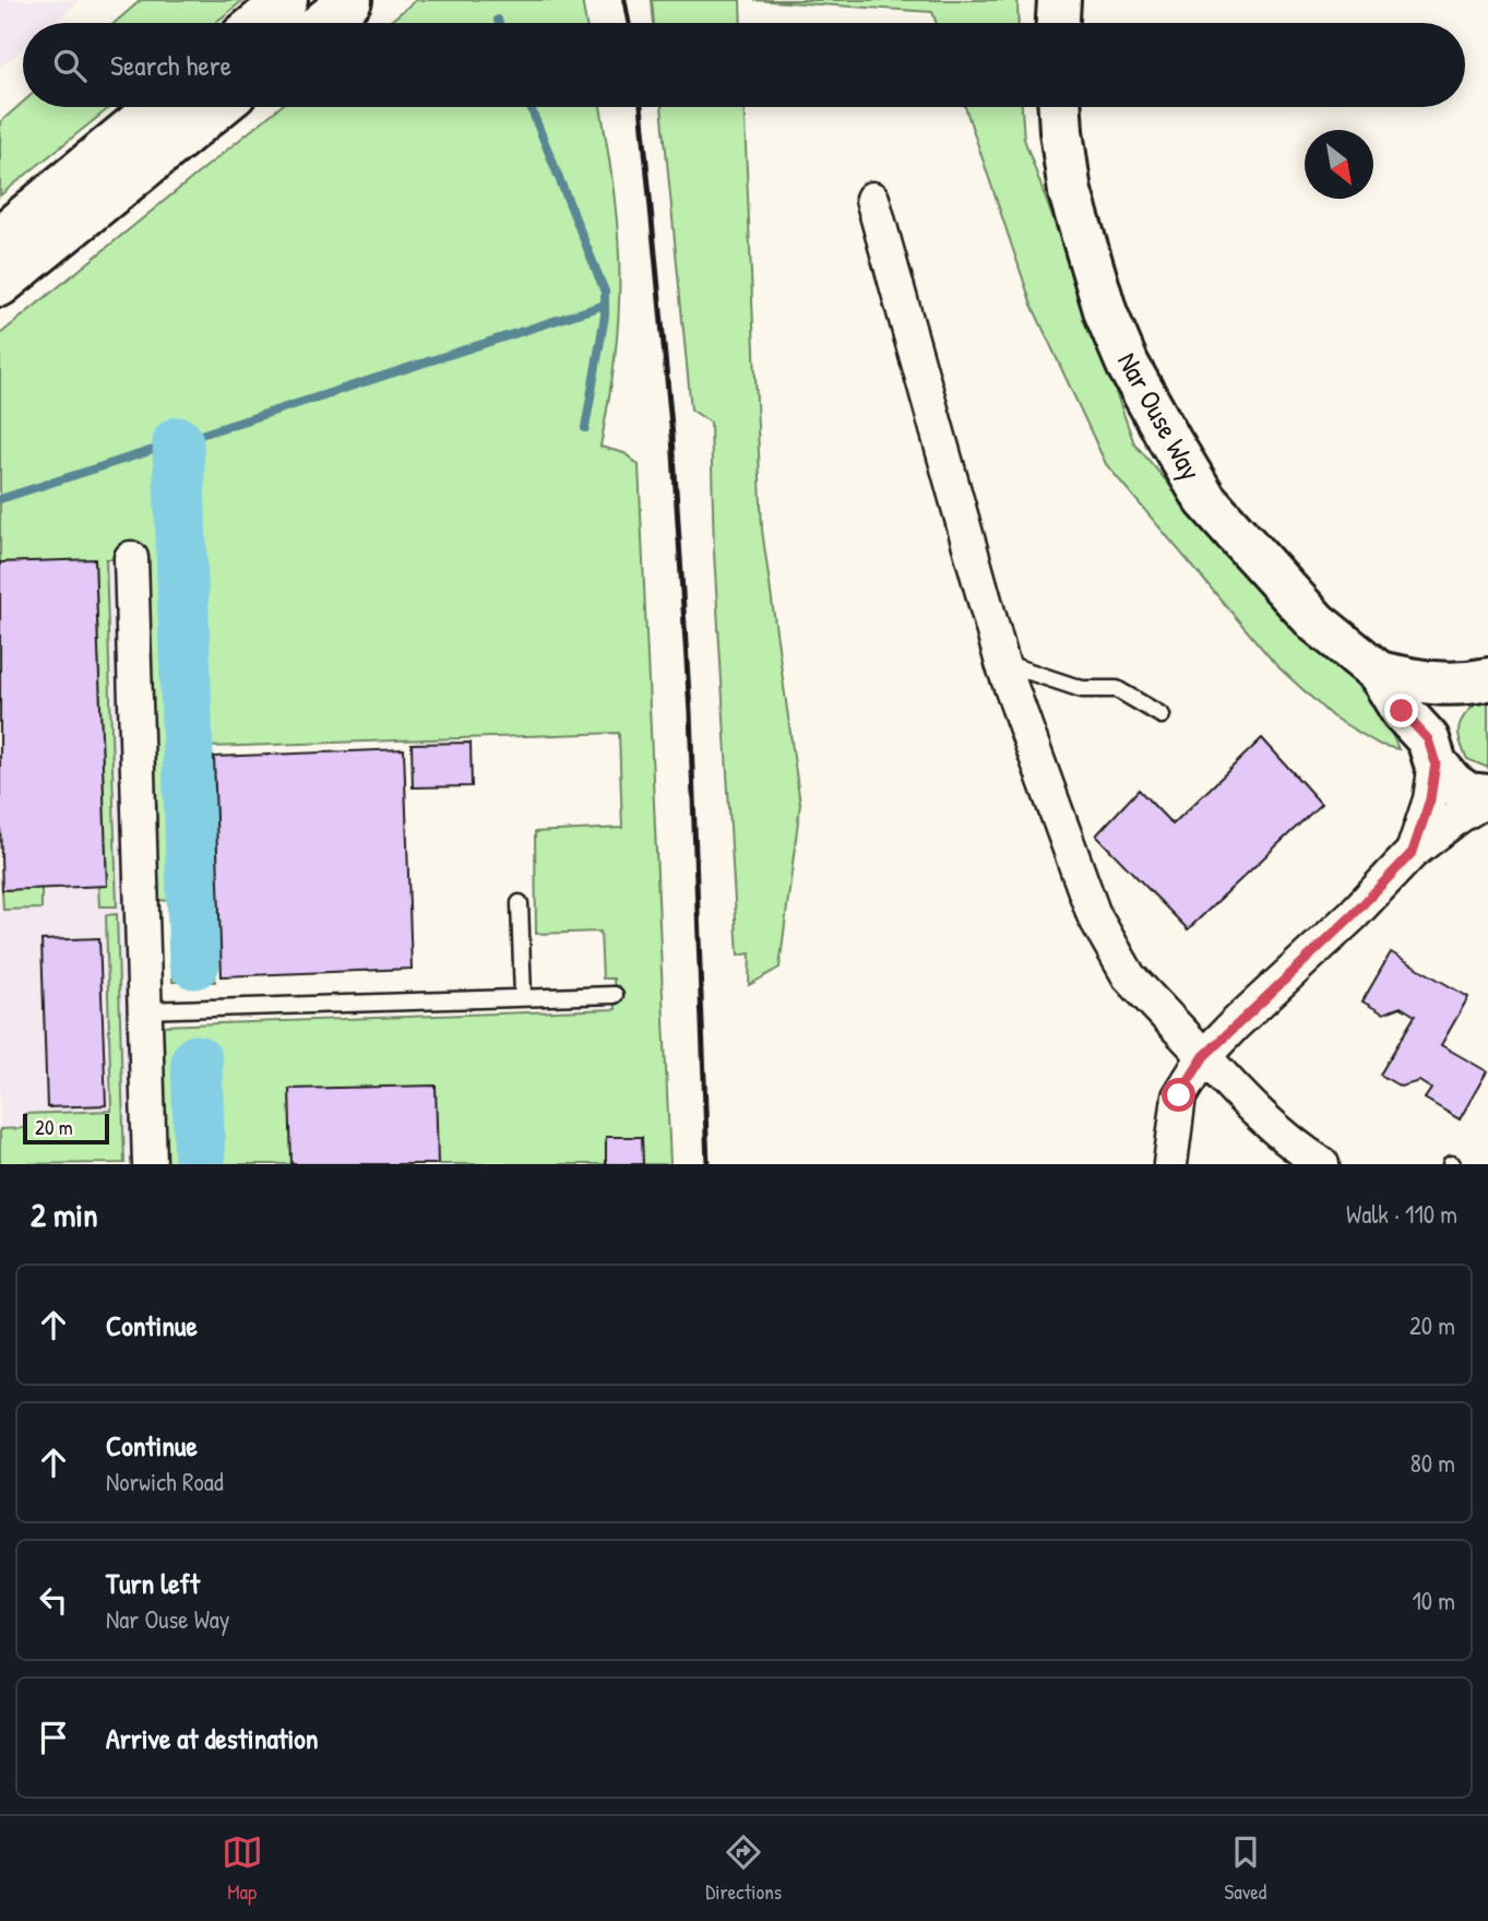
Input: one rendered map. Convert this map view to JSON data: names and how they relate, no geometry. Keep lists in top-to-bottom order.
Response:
{
  "streets": {
    "main road": ["Nar Ouse Way"]
  },
  "scale_bar": "20 m",
  "north": "bottom right",
  "page": {
    "search": "Search here",
    "scale": "20 m",
    "heading": ["2 min", "Walk · 110 m"],
    "list": [
      ["Continue", "20 m"],
      ["Continue", "Norwich Road", "80 m"],
      ["Turn left", "Nar Ouse Way", "10 m"],
      "Arrive at destination"
    ],
    "nav": ["Map", "Directions", "Saved"]
  }
}
